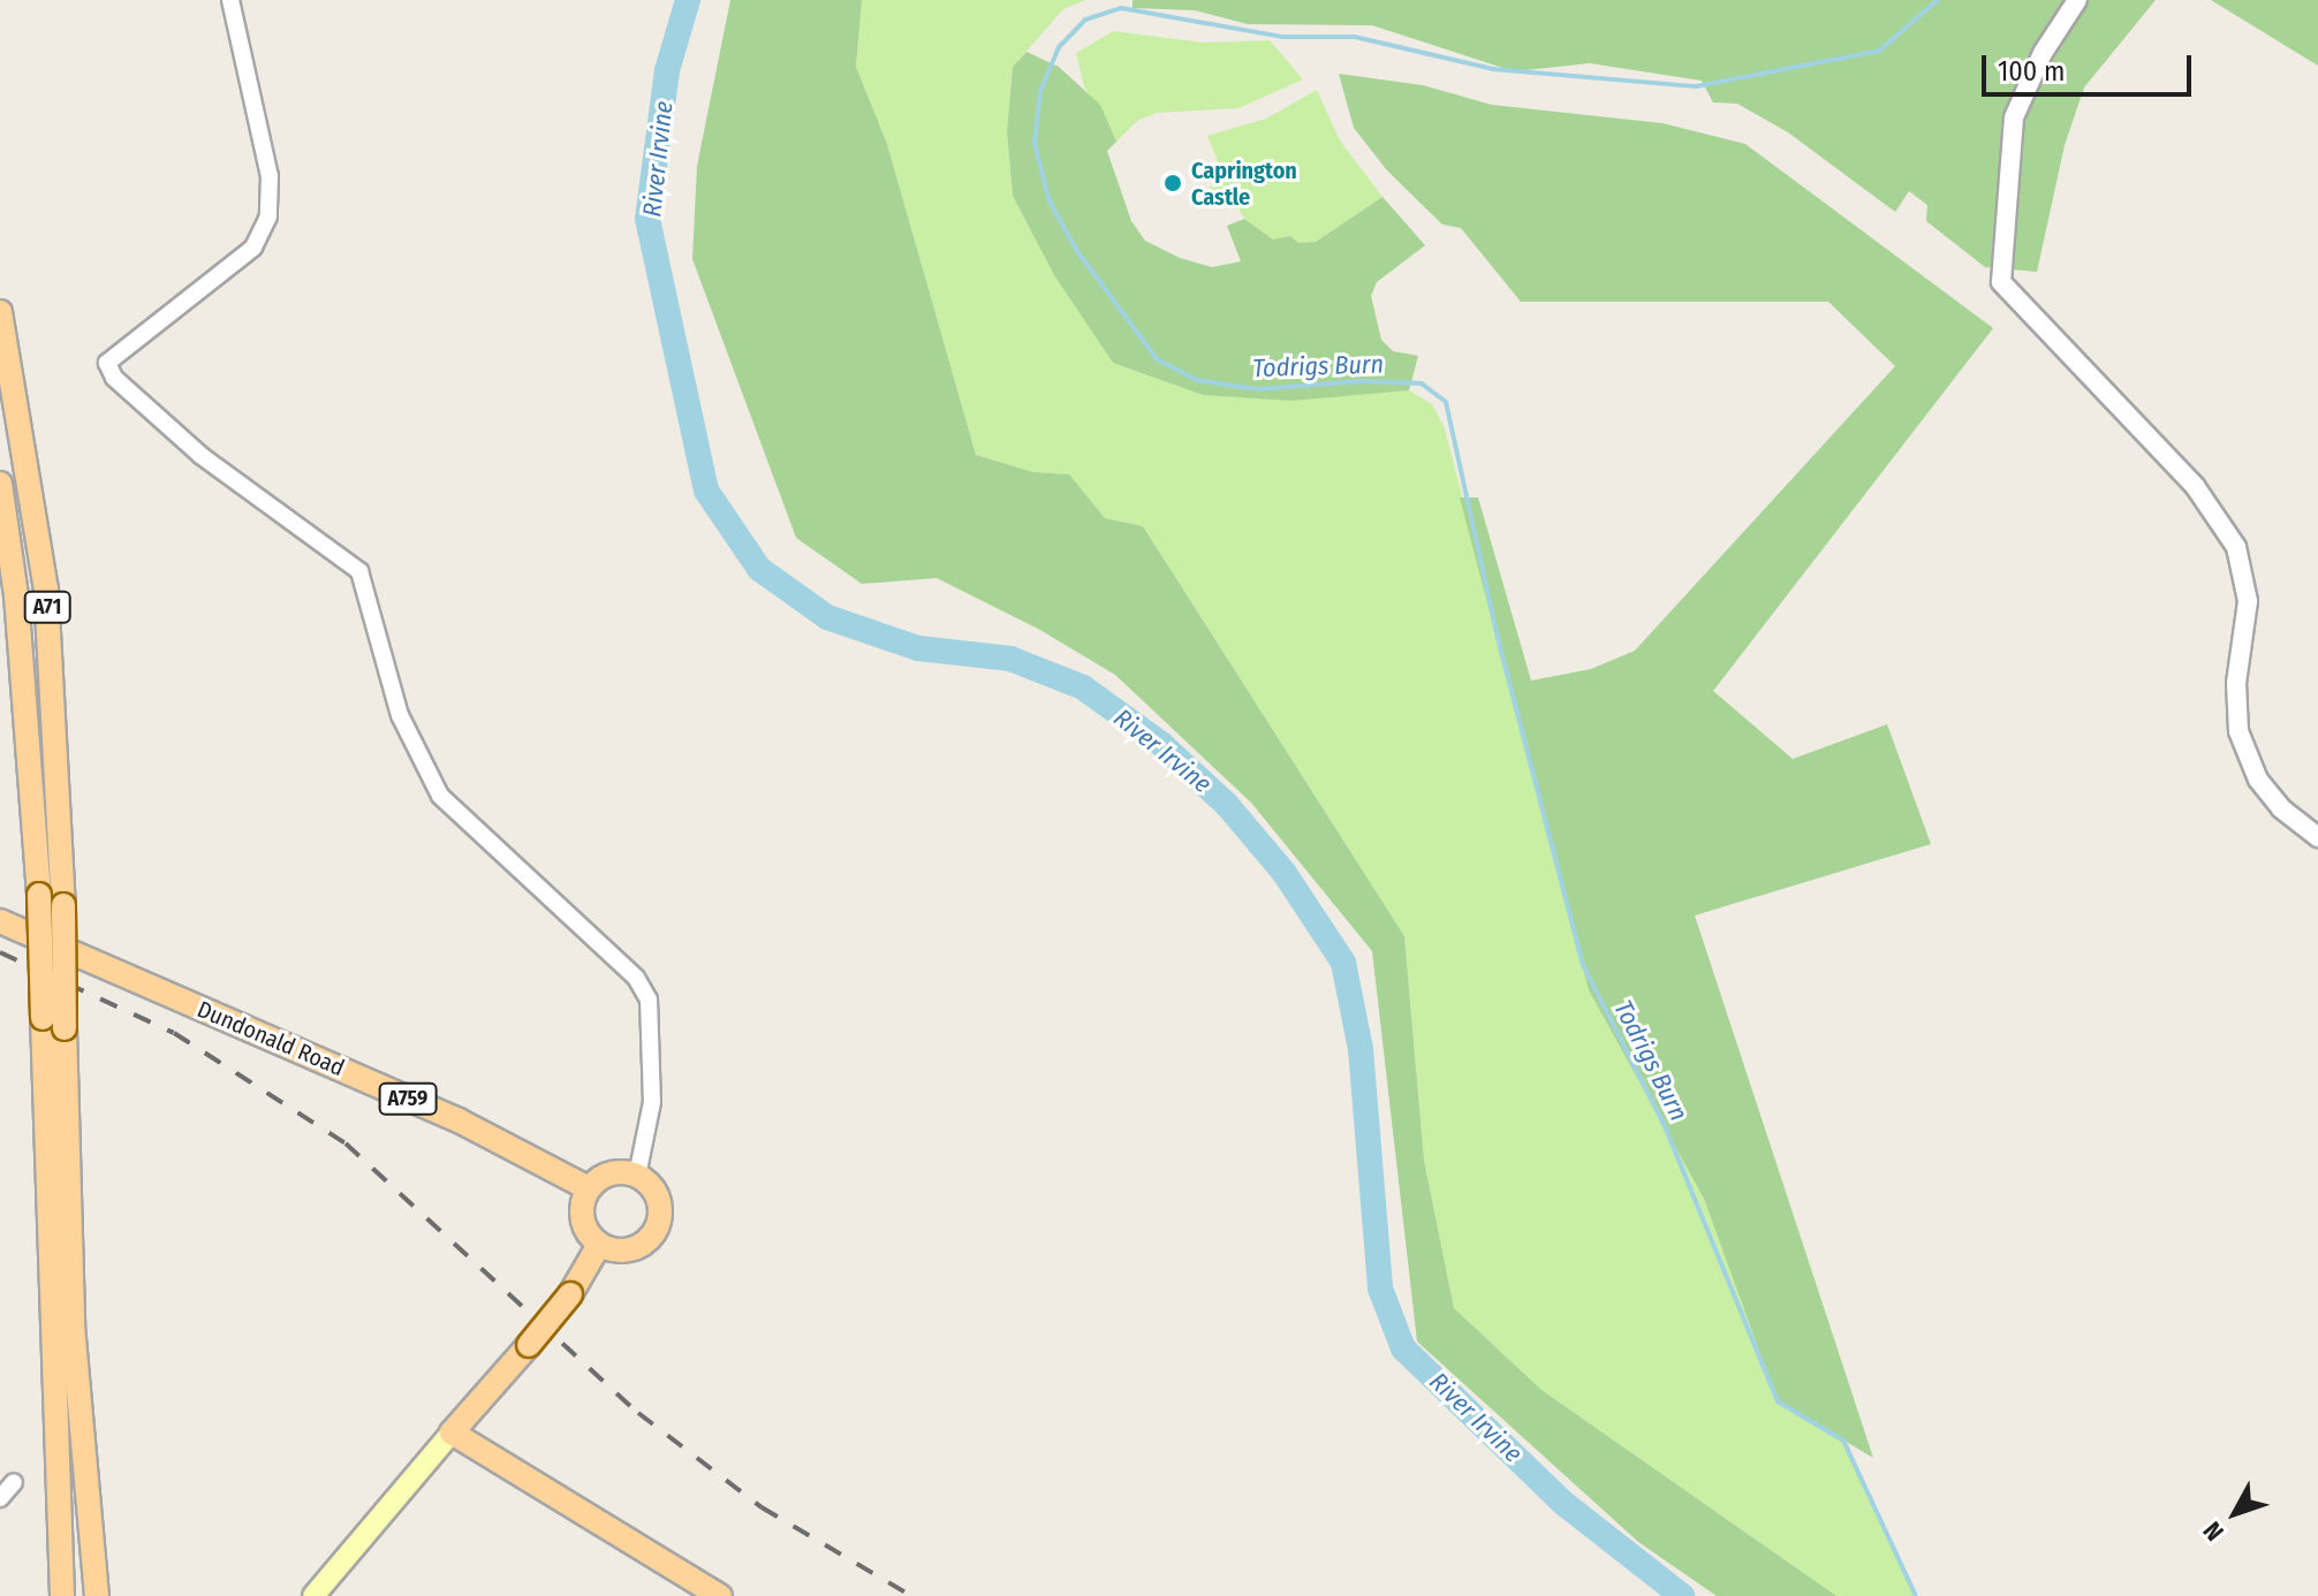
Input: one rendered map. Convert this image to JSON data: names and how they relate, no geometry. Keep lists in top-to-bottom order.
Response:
{
  "streets": {
    "main road": ["A71", "Dundonald Road", "A759"]
  },
  "water": ["River Irvine", "Todrigs Burn"],
  "places": ["Caprington Castle"],
  "scale_bar": "100 m",
  "north": "bottom left"
}
